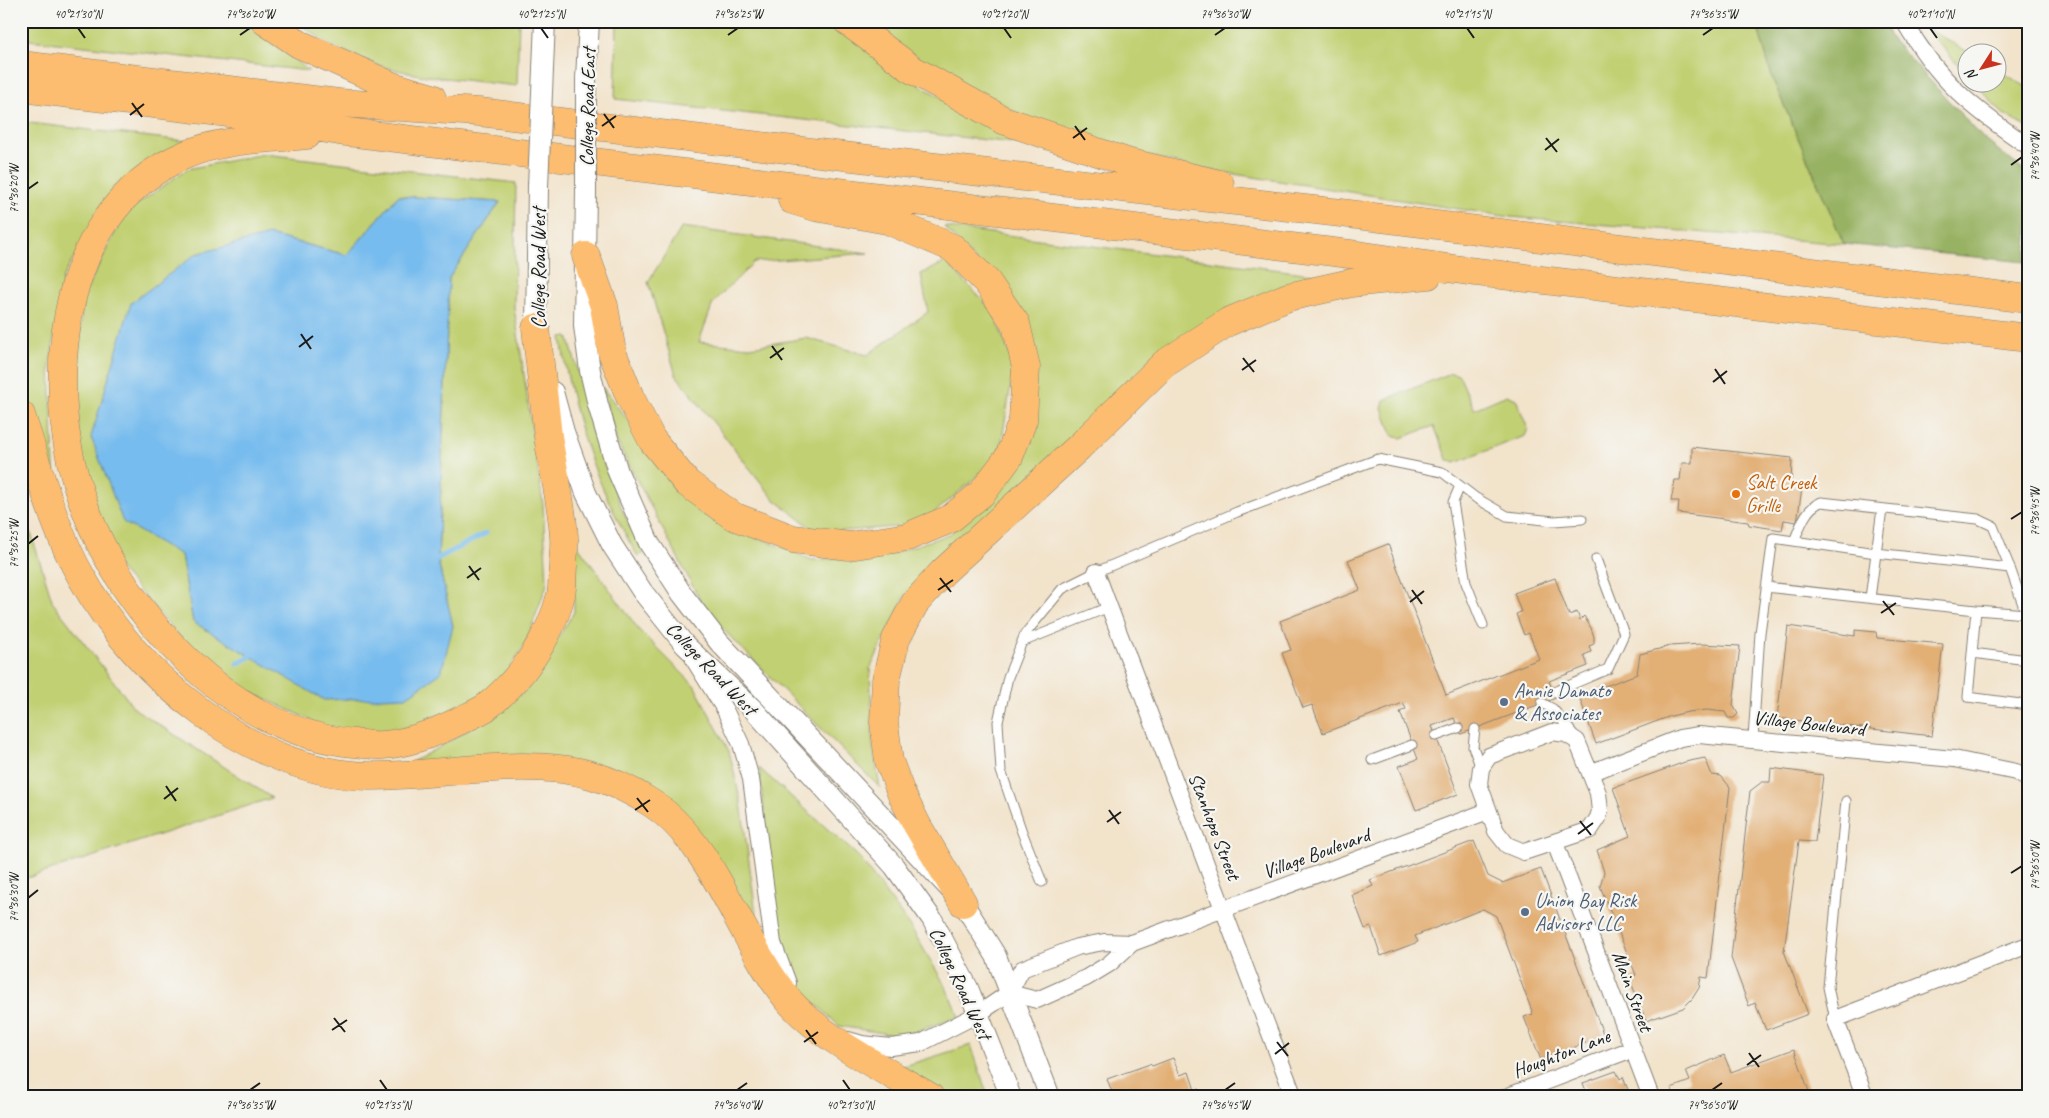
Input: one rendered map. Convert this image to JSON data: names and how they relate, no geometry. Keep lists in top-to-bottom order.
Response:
{
  "streets": {
    "street": [
      "College Road East",
      "College Road West",
      "Village Boulevard",
      "Stanhope Street",
      "Main Street",
      "Houghton Lane"
    ]
  },
  "crossings": [
    ["College Road East", "College Road West"],
    ["College Road West", "Village Boulevard"],
    ["Village Boulevard", "Stanhope Street"],
    ["Village Boulevard", "Main Street"],
    ["Main Street", "Houghton Lane"]
  ],
  "places": ["Salt Creek Grille", "Annie Damato & Associates", "Union Bay Risk Advisors LLC"],
  "north": "bottom left",
  "coordinates": [
    "40°21'30\"N",
    "74°36'20\"W",
    "40°21'25\"N",
    "74°36'25\"W",
    "40°21'20\"N",
    "74°36'30\"W",
    "40°21'15\"N",
    "74°36'35\"W",
    "40°21'10\"N",
    "74°36'40\"W",
    "74°36'45\"W",
    "74°36'50\"W",
    "40°21'35\"N"
  ]
}
